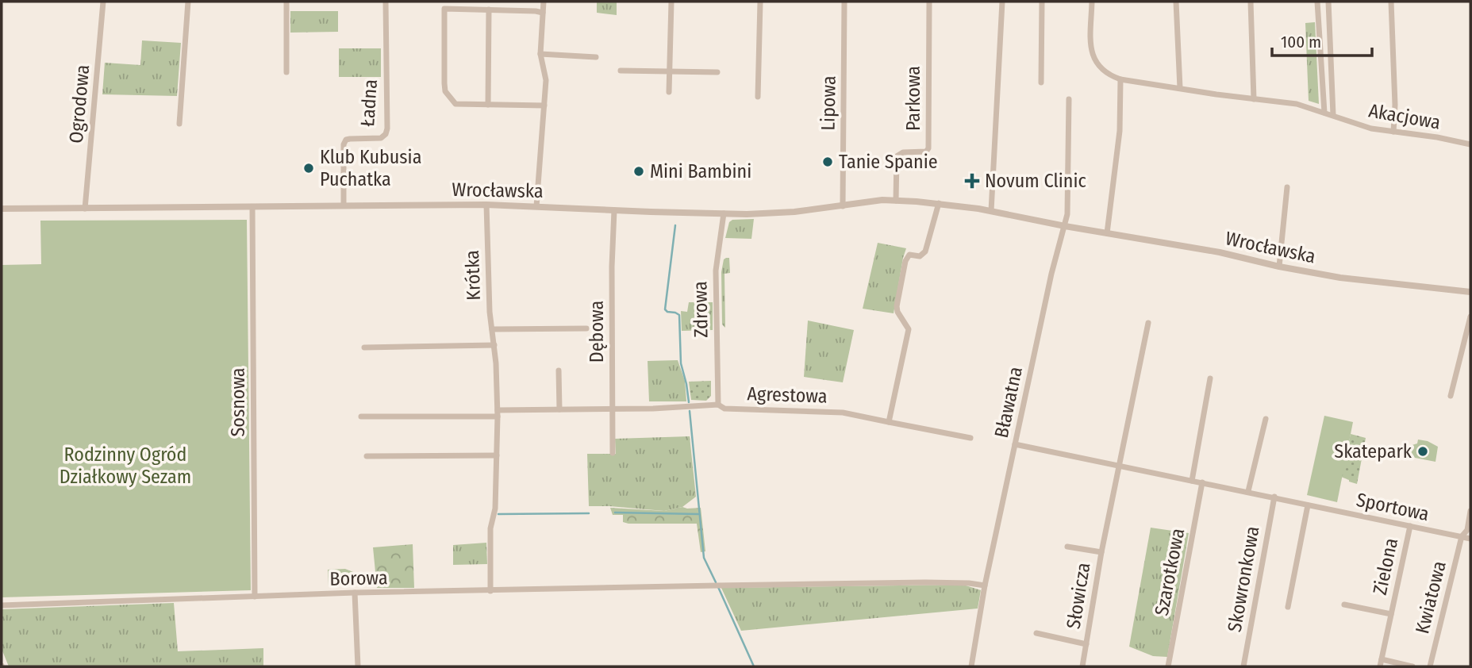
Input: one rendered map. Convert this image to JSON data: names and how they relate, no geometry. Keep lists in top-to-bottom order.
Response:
{
  "streets": {
    "street": [
      "Parkowa",
      "Ładna",
      "Lipowa",
      "Ogrodowa",
      "Akacjowa",
      "Wrocławska",
      "Krótka",
      "Zdrowa",
      "Dębowa",
      "Agrestowa",
      "Sosnowa",
      "Bławatna",
      "Sportowa",
      "Zielona",
      "Szarotkowa",
      "Borowa",
      "Skowronkowa",
      "Słowicza",
      "Kwiatowa"
    ]
  },
  "crossings": [
    ["Parkowa", "Wrocławska"],
    ["Ładna", "Wrocławska"],
    ["Lipowa", "Wrocławska"],
    ["Ogrodowa", "Wrocławska"],
    ["Wrocławska", "Krótka"],
    ["Wrocławska", "Zdrowa"],
    ["Wrocławska", "Dębowa"],
    ["Wrocławska", "Sosnowa"],
    ["Wrocławska", "Bławatna"],
    ["Krótka", "Borowa"],
    ["Zdrowa", "Agrestowa"],
    ["Dębowa", "Agrestowa"],
    ["Sosnowa", "Borowa"],
    ["Bławatna", "Sportowa"],
    ["Bławatna", "Borowa"],
    ["Sportowa", "Zielona"],
    ["Sportowa", "Szarotkowa"],
    ["Sportowa", "Skowronkowa"],
    ["Sportowa", "Słowicza"],
    ["Sportowa", "Kwiatowa"]
  ],
  "parks": ["Rodzinny Ogród Działkowy Sezam"],
  "places": {
    "other": [
      "Tanie Spanie",
      "Klub Kubusia Puchatka",
      "Mini Bambini",
      "Skatepark"
    ],
    "health": ["Novum Clinic"]
  },
  "scale_bar": "100 m"
}
